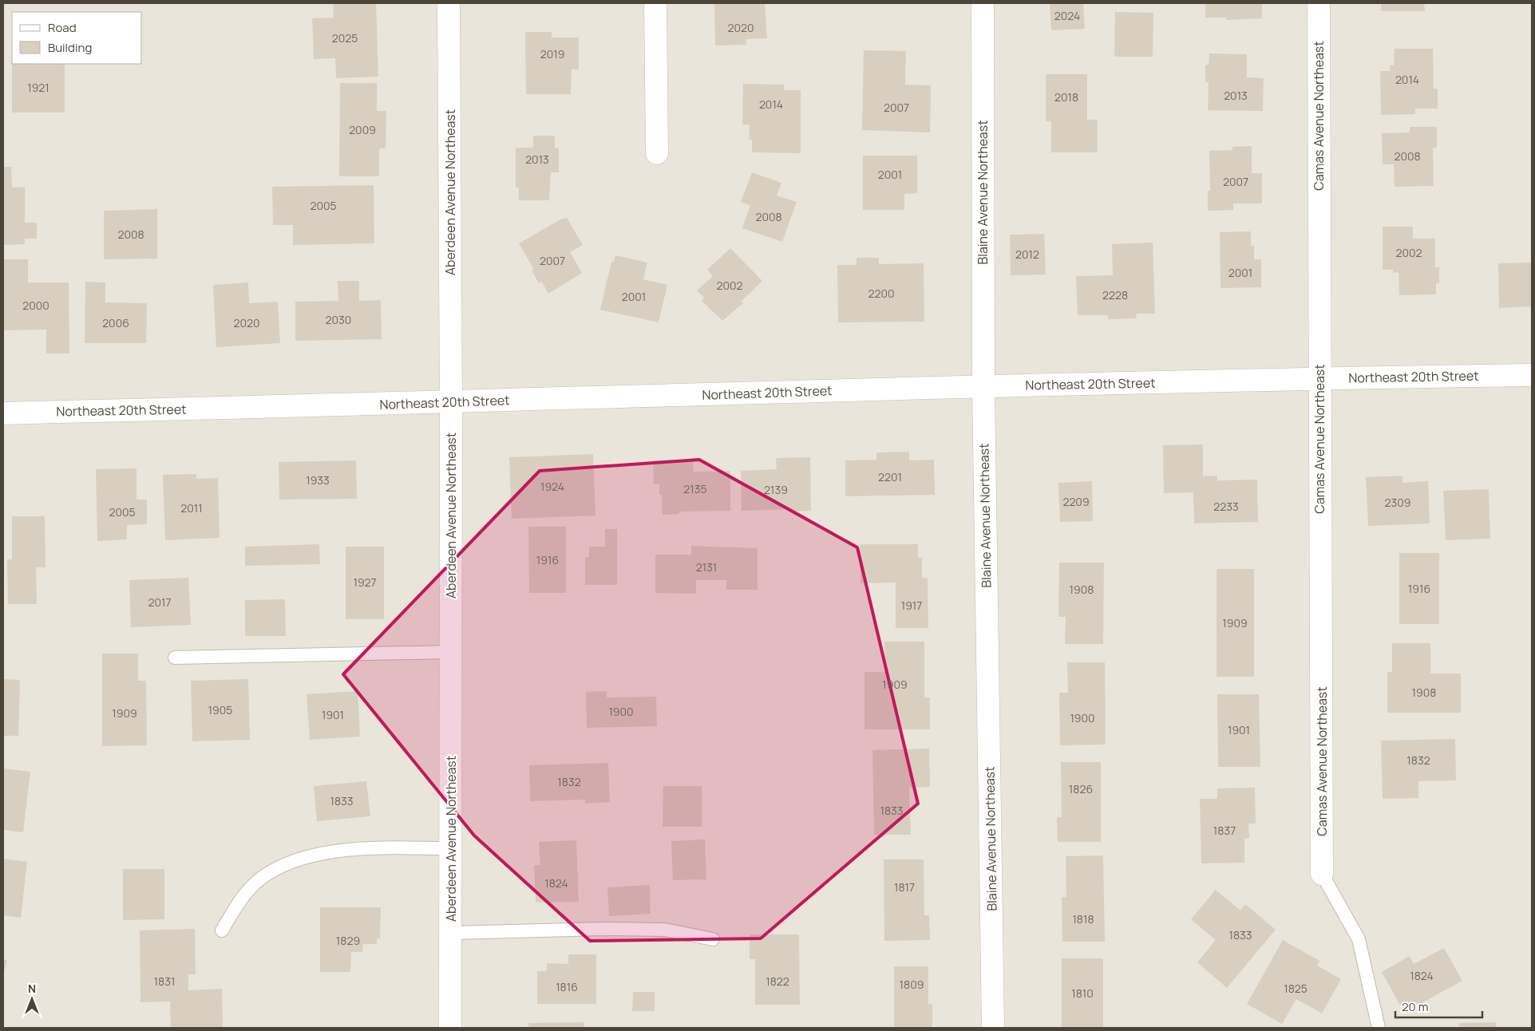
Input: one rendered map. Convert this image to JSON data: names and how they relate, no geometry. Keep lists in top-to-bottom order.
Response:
{
  "streets": {
    "street": [
      "Camas Avenue Northeast",
      "Aberdeen Avenue Northeast",
      "Blaine Avenue Northeast",
      "Northeast 20th Street"
    ]
  },
  "crossings": [
    ["Camas Avenue Northeast", "Northeast 20th Street"],
    ["Aberdeen Avenue Northeast", "Northeast 20th Street"],
    ["Blaine Avenue Northeast", "Northeast 20th Street"]
  ],
  "house_numbers": [
    "2024",
    "2020",
    "2025",
    "2019",
    "2014",
    "1921",
    "2013",
    "2018",
    "2014",
    "2007",
    "2009",
    "2008",
    "2013",
    "2001",
    "2007",
    "2005",
    "2008",
    "2008",
    "2002",
    "2012",
    "2007",
    "2001",
    "2002",
    "2200",
    "2228",
    "2001",
    "2000",
    "2030",
    "2006",
    "2020",
    "2201",
    "1933",
    "1924",
    "2135",
    "2139",
    "2209",
    "2309",
    "2233",
    "2011",
    "2005",
    "1916",
    "2131",
    "1927",
    "1916",
    "1908",
    "2017",
    "1917",
    "1909",
    "1909",
    "1908",
    "1905",
    "1900",
    "1909",
    "1901",
    "1900",
    "1901",
    "1832",
    "1832",
    "1826",
    "1833",
    "1833",
    "1837",
    "1824",
    "1817",
    "1818",
    "1833",
    "1829",
    "1824",
    "1831",
    "1822",
    "1809",
    "1816",
    "1825",
    "1810"
  ],
  "legend": ["Road", "Building"],
  "scale_bar": "20 m",
  "north": "top"
}
